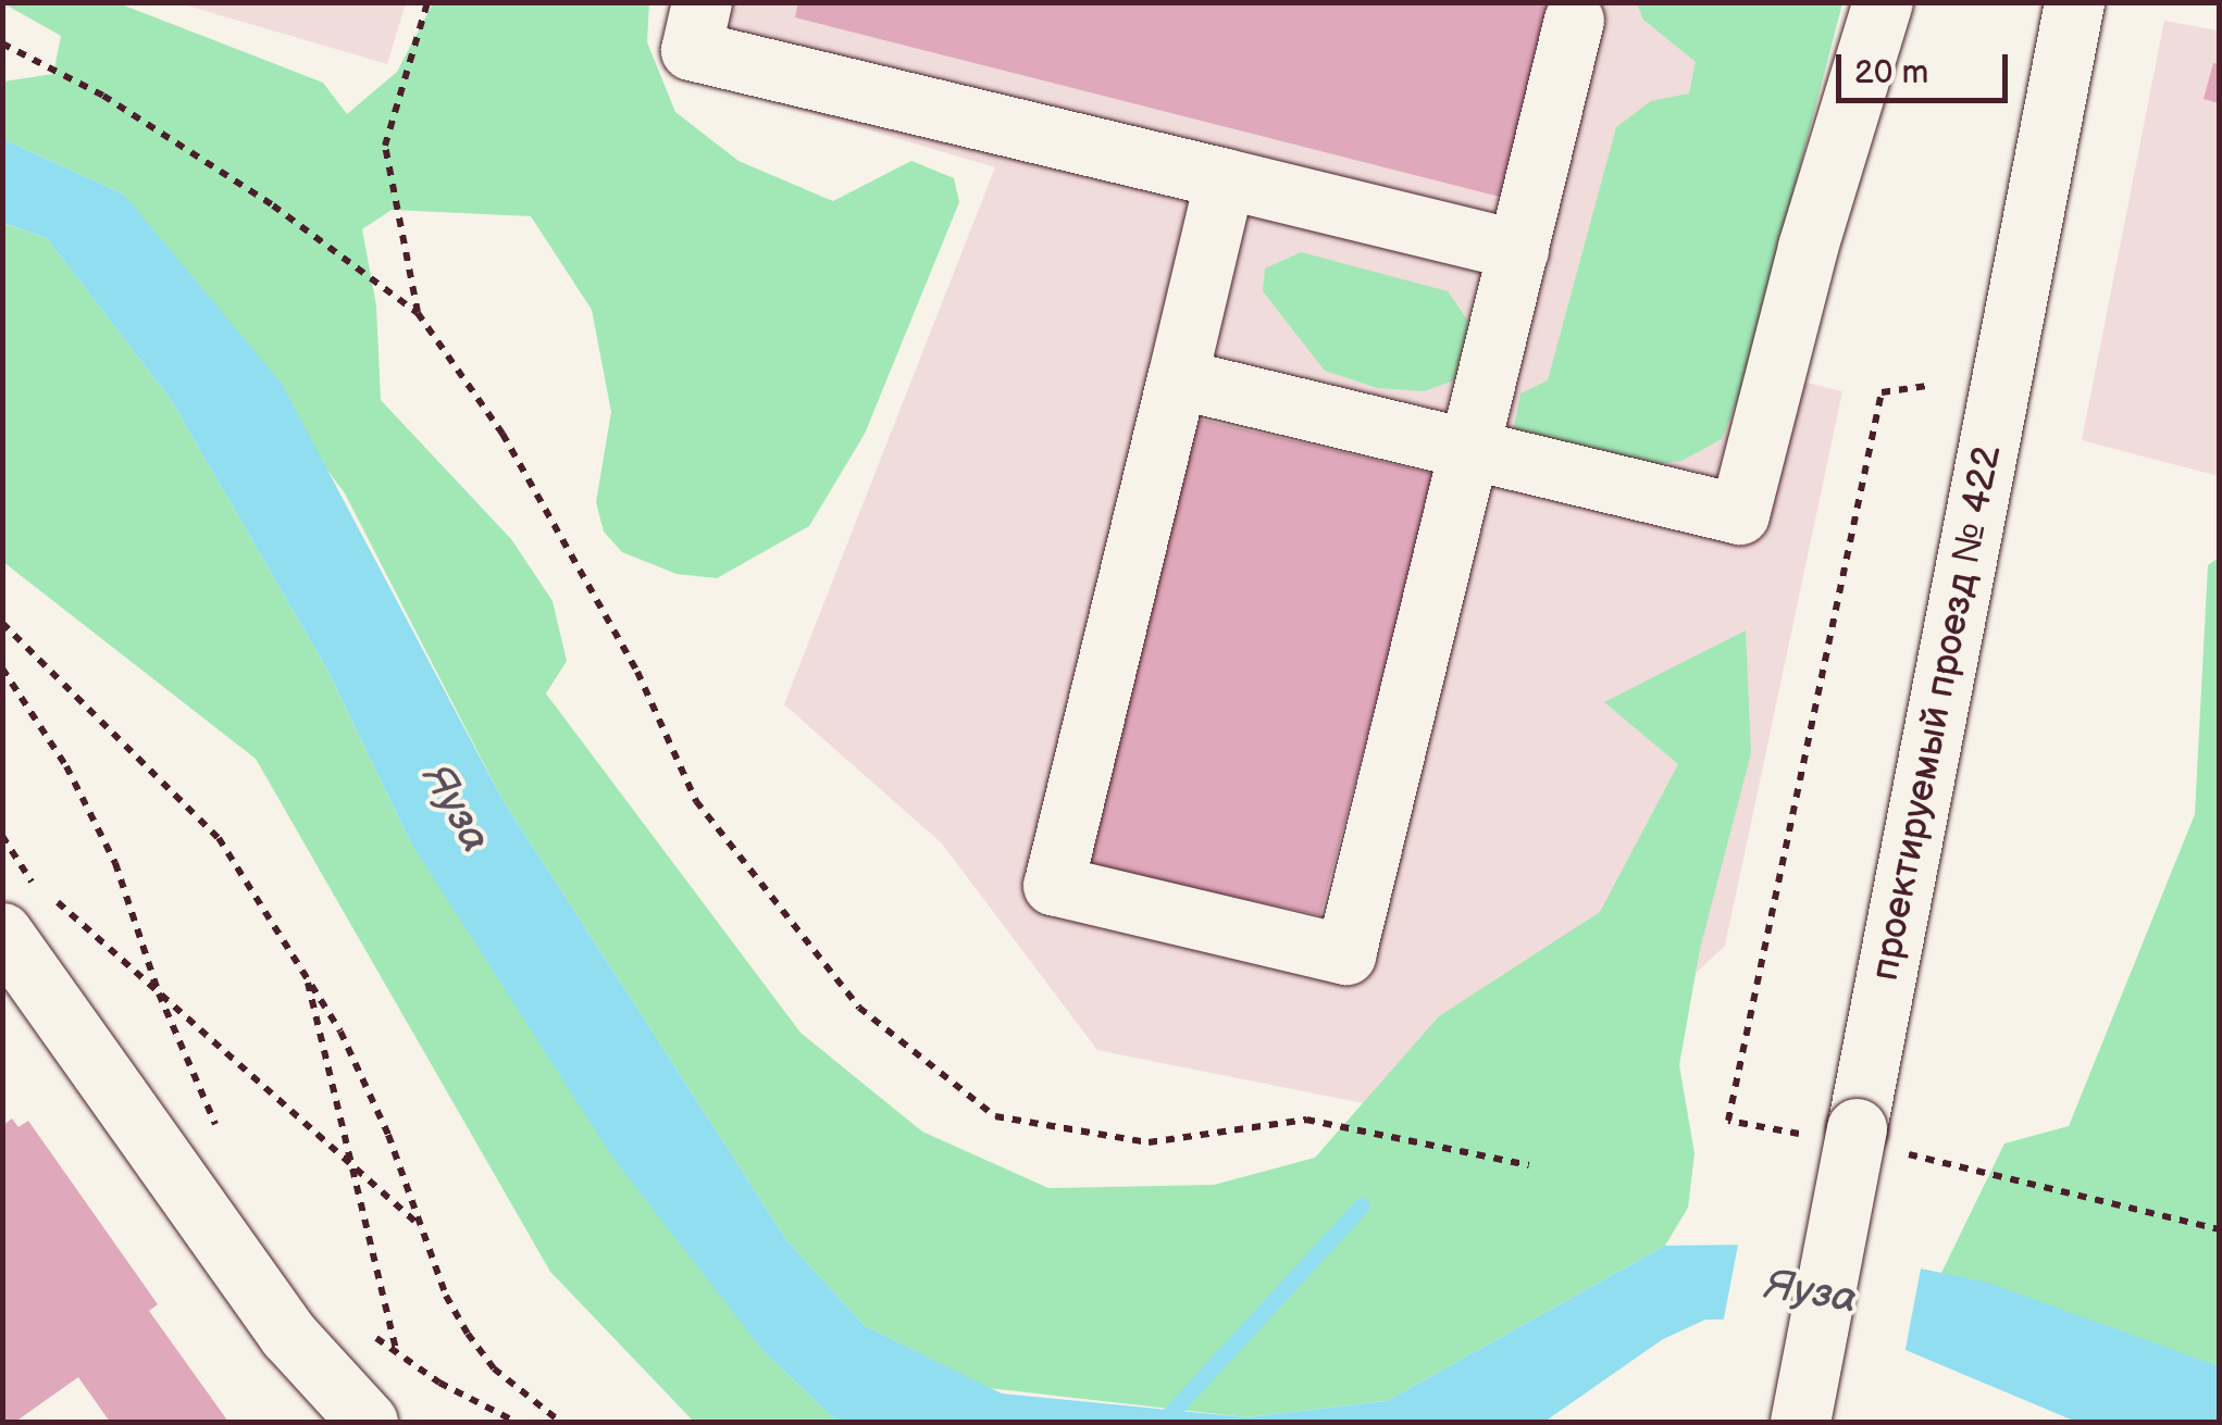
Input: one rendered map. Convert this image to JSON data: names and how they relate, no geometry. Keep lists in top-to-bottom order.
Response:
{
  "streets": {
    "street": ["проектируемый проезд № 422"]
  },
  "water": ["Яуза"],
  "scale_bar": "20 m"
}
